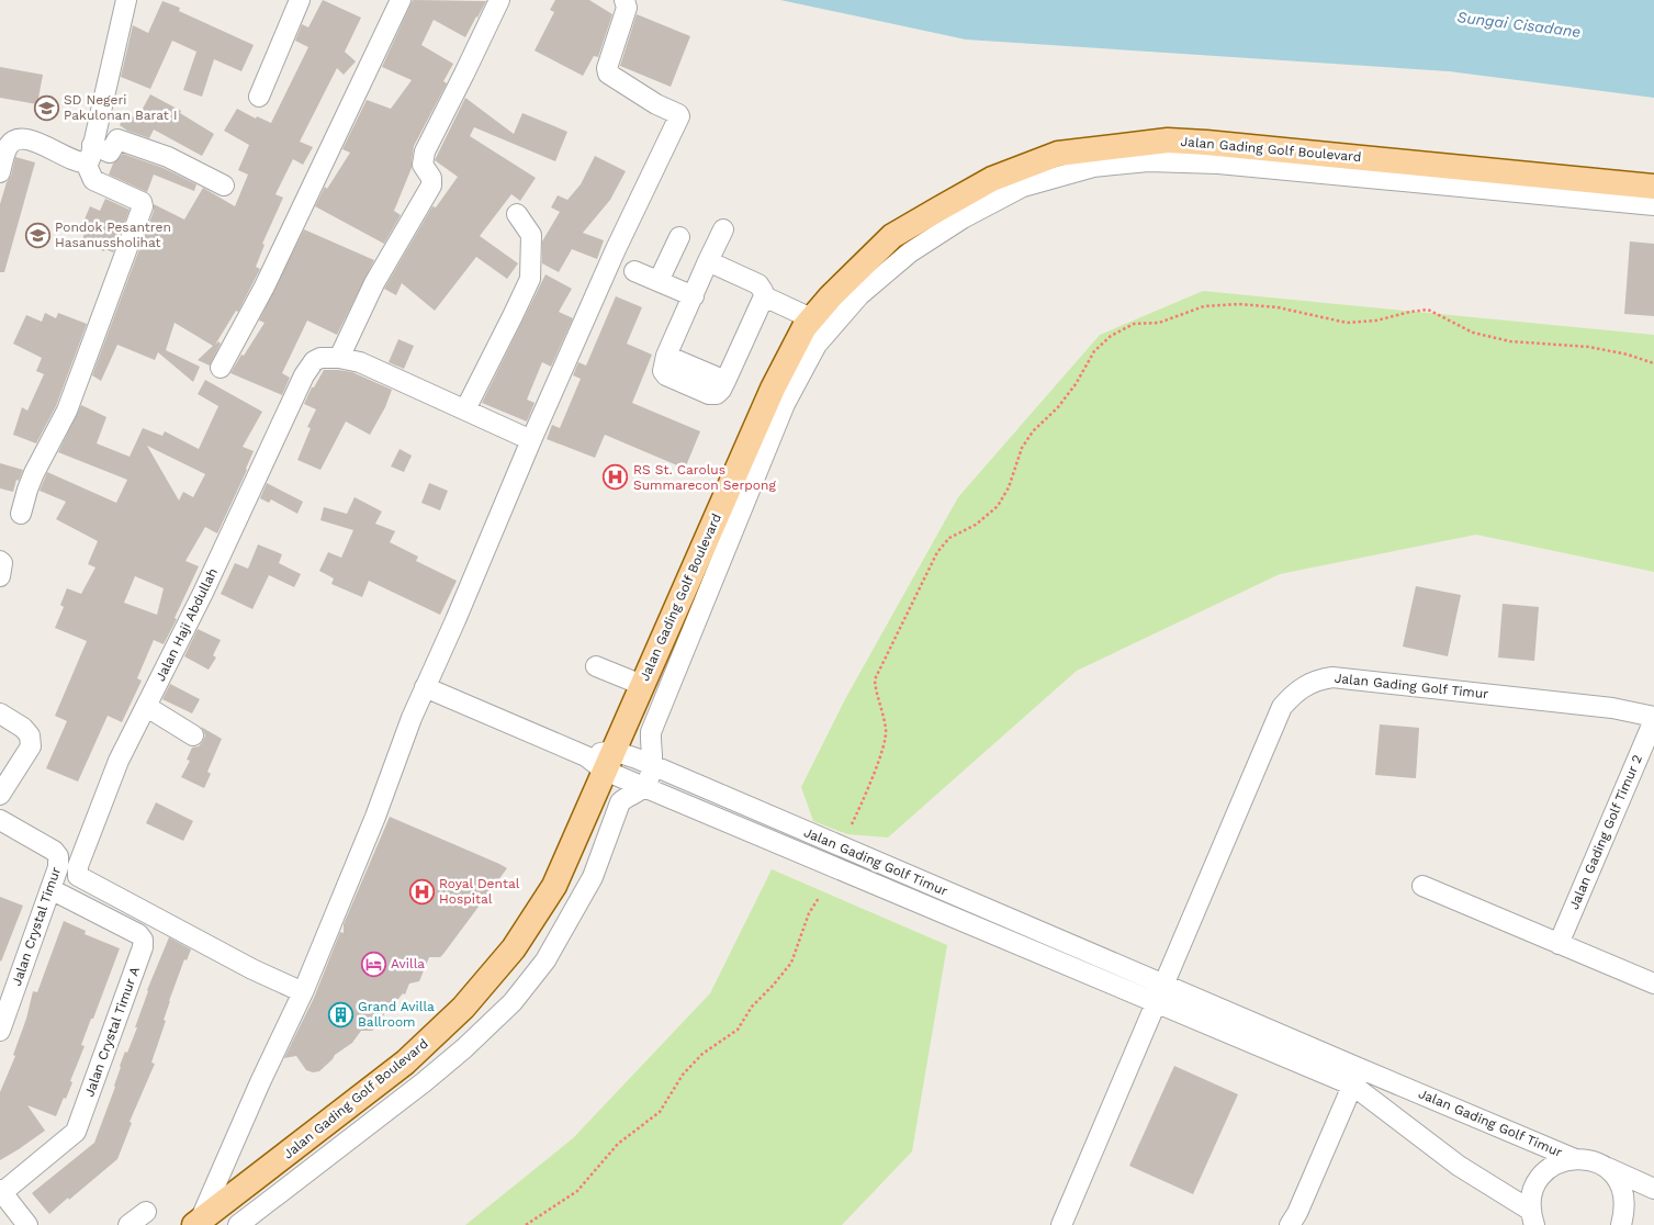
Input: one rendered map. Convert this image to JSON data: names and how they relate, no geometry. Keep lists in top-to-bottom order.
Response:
{
  "streets": {
    "main road": ["Jalan Gading Golf Boulevard"],
    "street": [
      "Jalan Haji Abdullah",
      "Jalan Gading Golf Timur",
      "Jalan Gading Golf Timur 2",
      "Jalan Crystal Timur",
      "Jalan Crystal Timur A"
    ]
  },
  "crossings": [
    ["Jalan Gading Golf Boulevard", "Jalan Gading Golf Timur"],
    ["Jalan Gading Golf Timur", "Jalan Gading Golf Timur 2"],
    ["Jalan Crystal Timur", "Jalan Crystal Timur A"]
  ],
  "water": ["Sungai Cisadane"],
  "places": {
    "school or university": ["SD Negeri Pakulonan Barat I", "Pondok Pesantren Hasanussholihat"],
    "hospital": ["RS St. Carolus Summarecon Serpong", "Royal Dental Hospital"],
    "hotel": ["Avilla"],
    "building": ["Grand Avilla Ballroom"]
  }
}
